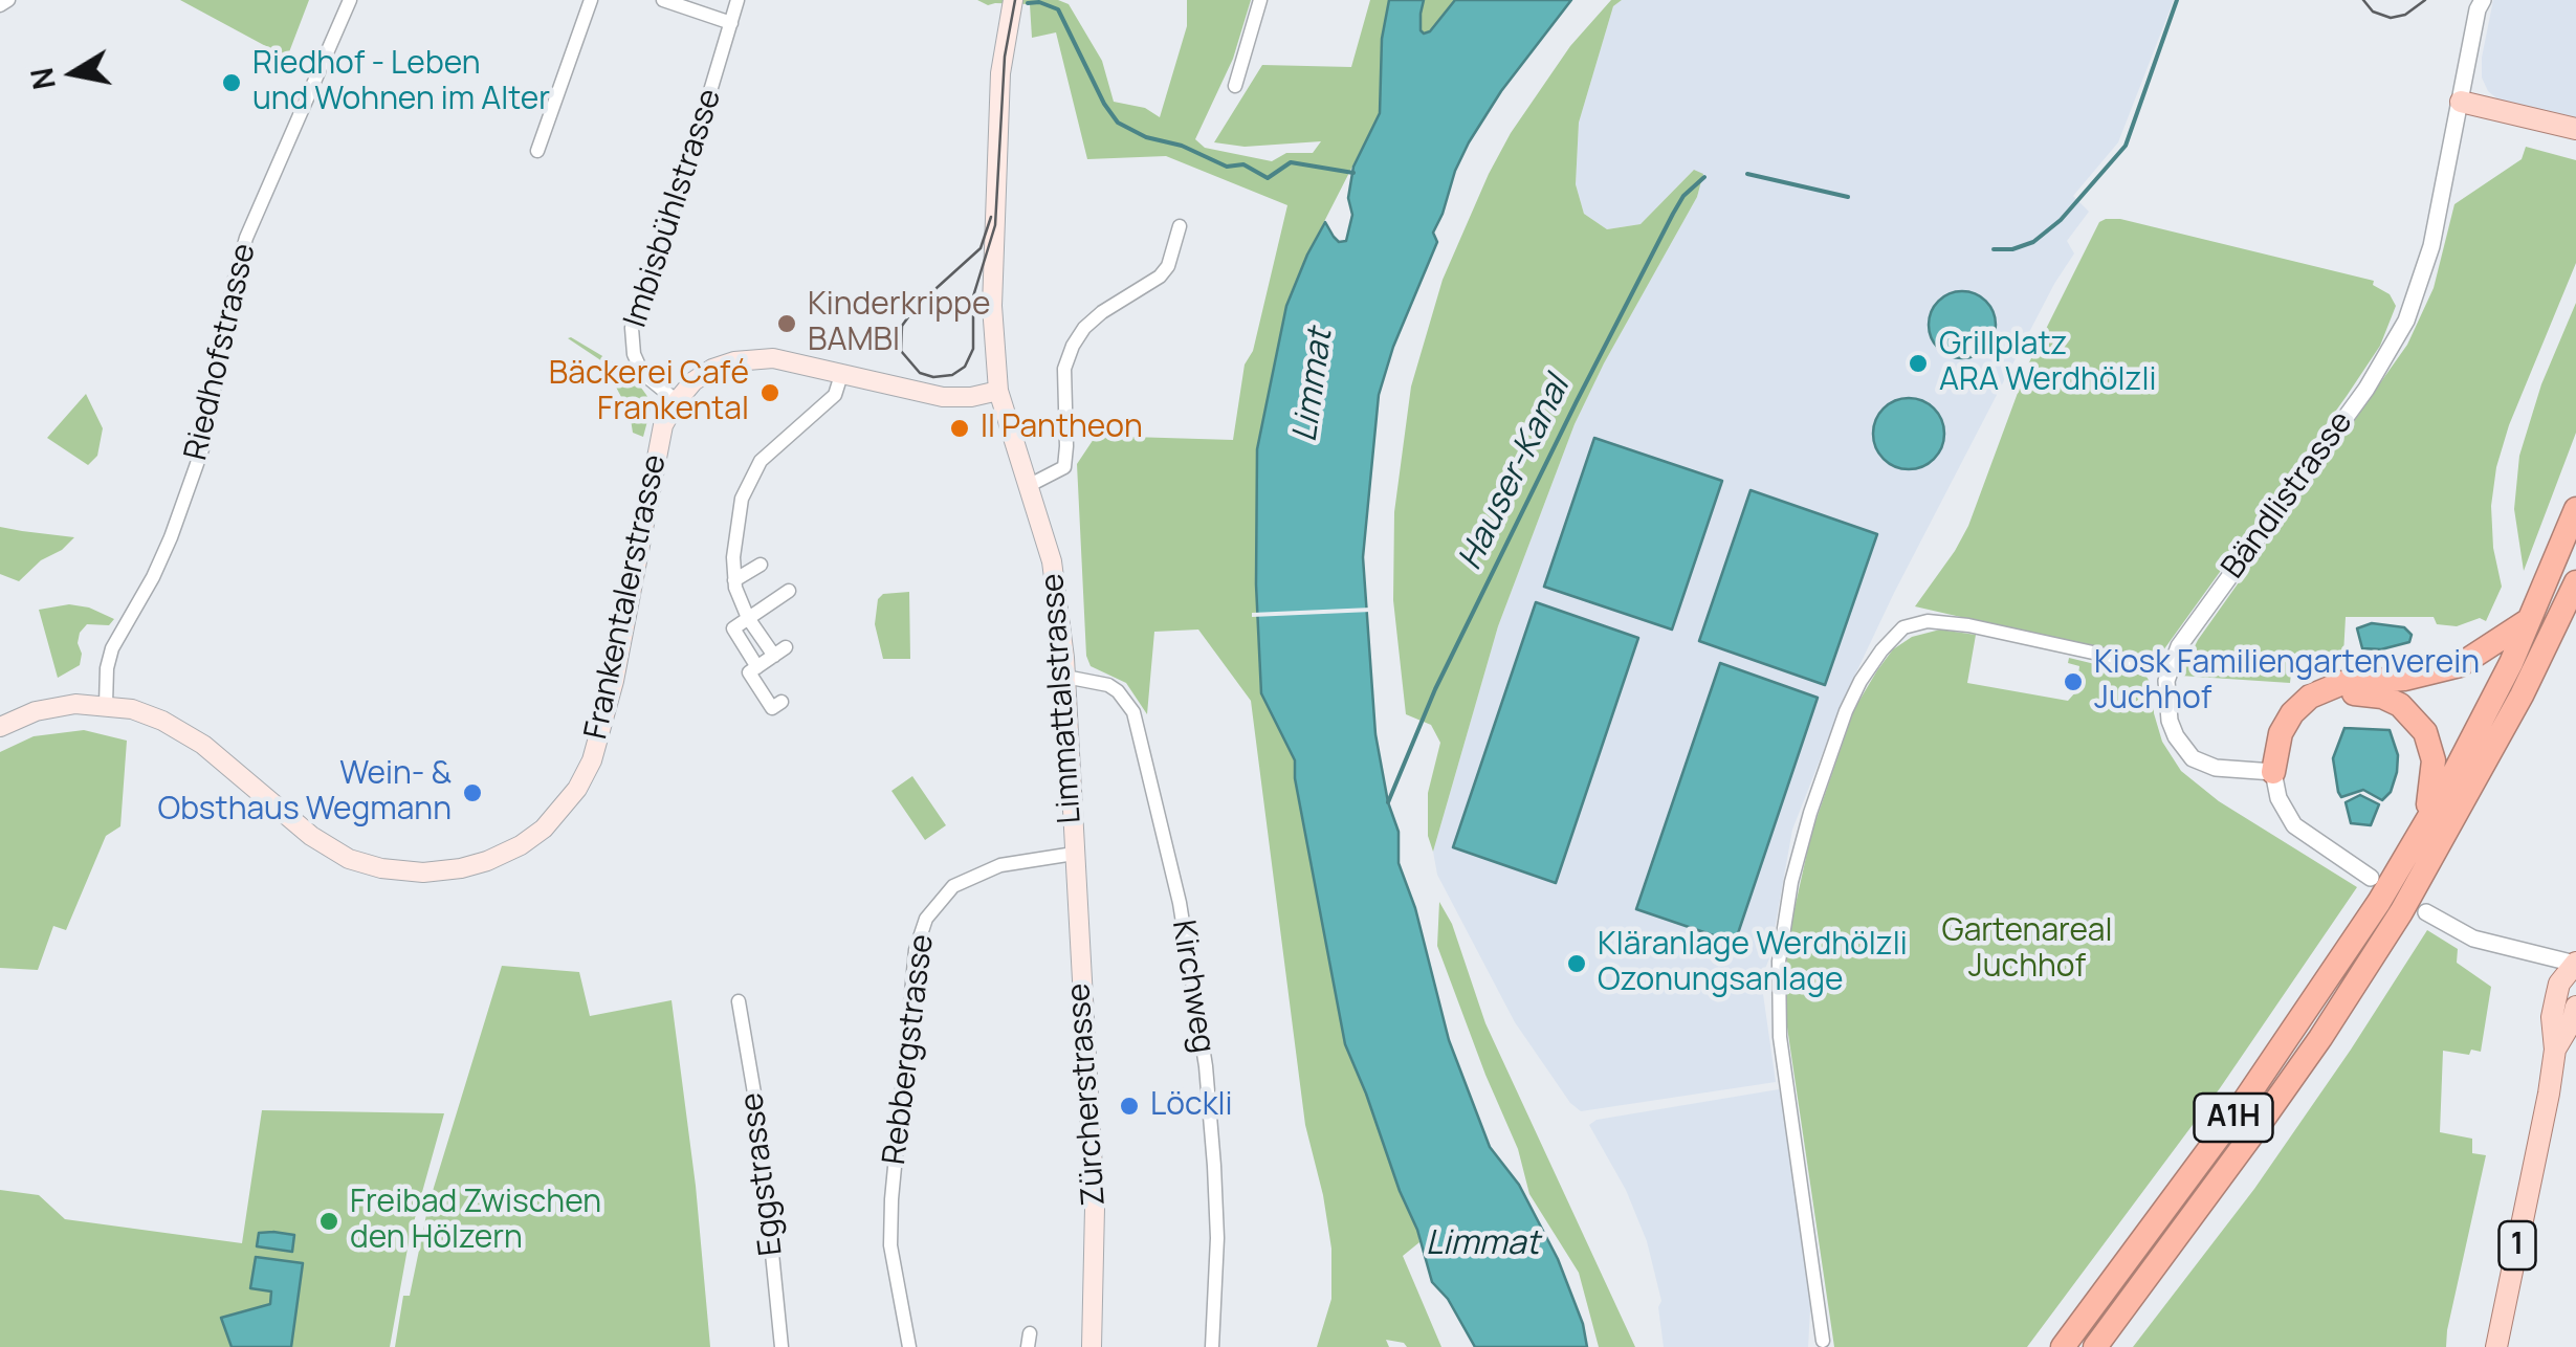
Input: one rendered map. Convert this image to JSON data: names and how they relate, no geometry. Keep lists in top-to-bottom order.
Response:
{
  "streets": {
    "highway": ["A1H"],
    "main road": [
      "Frankentalerstrasse",
      "Limmattalstrasse",
      "Zürcherstrasse",
      "1"
    ],
    "street": [
      "Imbisbühlstrasse",
      "Riedhofstrasse",
      "Bändlistrasse",
      "Kirchweg",
      "Rebbergstrasse",
      "Eggstrasse"
    ]
  },
  "crossings": [
    ["Imbisbühlstrasse", "Frankentalerstrasse"],
    ["Riedhofstrasse", "Frankentalerstrasse"],
    ["Limmattalstrasse", "Kirchweg"],
    ["Limmattalstrasse", "Rebbergstrasse"],
    ["Limmattalstrasse", "Zürcherstrasse"],
    ["Rebbergstrasse", "Zürcherstrasse"]
  ],
  "water": ["Limmat", "Hauser-Kanal"],
  "parks": ["Gartenareal Juchhof"],
  "places": [
    "Riedhof - Leben und Wohnen im Alter",
    "Kinderkrippe BAMBI",
    "Grillplatz ARA Werdhölzli",
    "Bäckerei Café Frankental",
    "Il Pantheon",
    "Kiosk Familiengartenverein Juchhof",
    "Wein- & Obsthaus Wegmann",
    "Kläranlage Werdhölzli Ozonungsanlage",
    "Löckli",
    "Freibad Zwischen den Hölzern"
  ],
  "north": "left"
}
